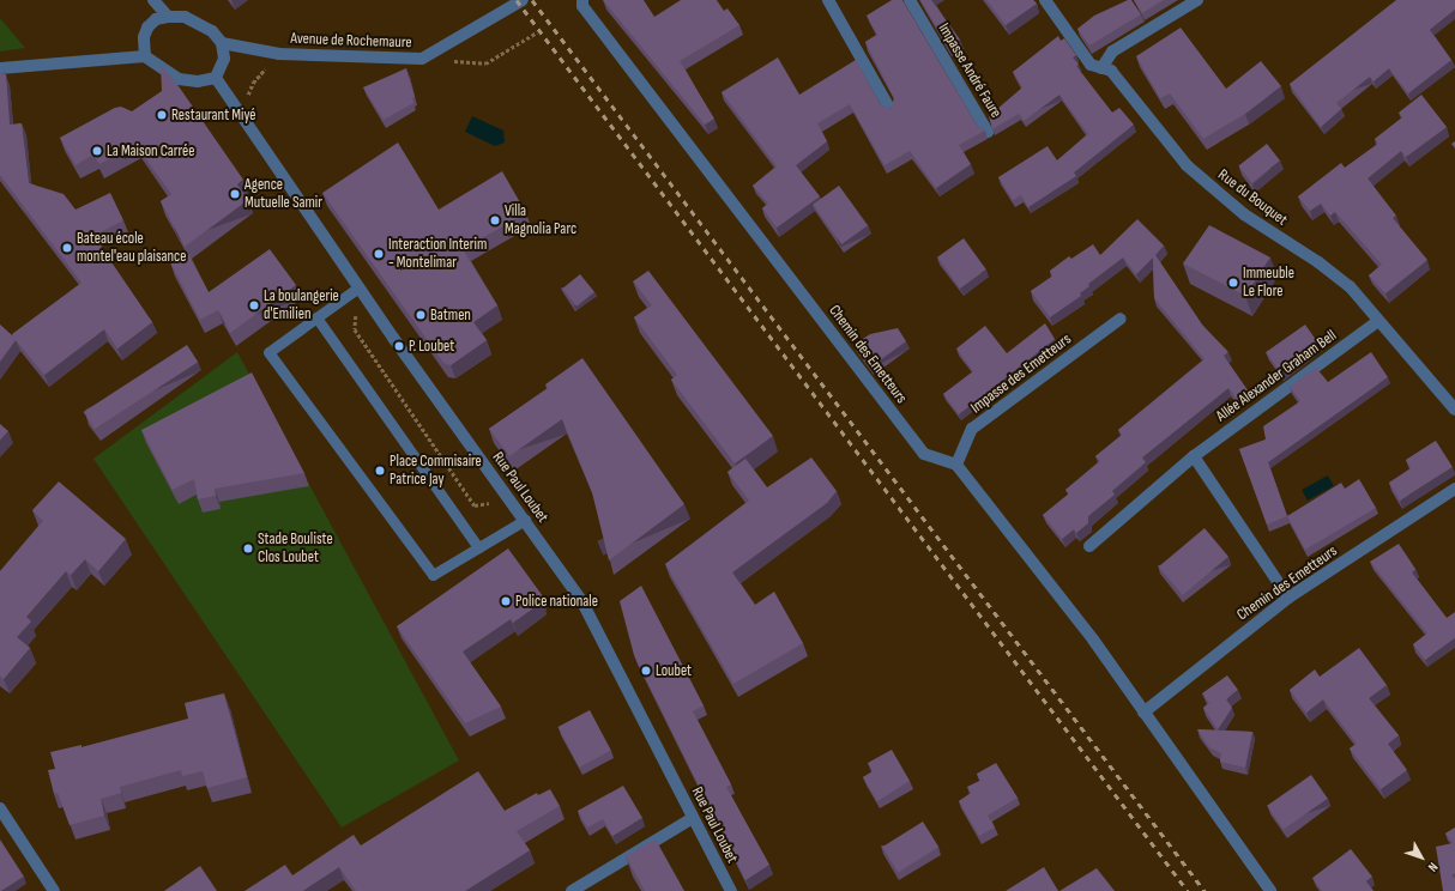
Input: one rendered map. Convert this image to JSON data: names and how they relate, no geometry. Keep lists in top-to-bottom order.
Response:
{
  "streets": {
    "street": [
      "Avenue de Rochemaure",
      "Impasse André Faure",
      "Rue du Bouquet",
      "Chemin des Emetteurs",
      "Impasse des Emetteurs",
      "Allée Alexander Graham Bell",
      "Rue Paul Loubet"
    ]
  },
  "crossings": [
    ["Avenue de Rochemaure", "Rue Paul Loubet"],
    ["Rue du Bouquet", "Allée Alexander Graham Bell"],
    ["Chemin des Emetteurs", "Impasse des Emetteurs"]
  ],
  "places": [
    "Restaurant Miyé",
    "La Maison Carrée",
    "Agence Mutuelle Samir",
    "Villa Magnolia Parc",
    "Bateau école montel'eau plaisance",
    "Interaction Interim - Montelimar",
    "Immeuble Le Flore",
    "La boulangerie d'Emilien",
    "Batmen",
    "P. Loubet",
    "Place Commisaire Patrice Jay",
    "Stade Bouliste Clos Loubet",
    "Police nationale",
    "Loubet"
  ],
  "north": "bottom right"
}
